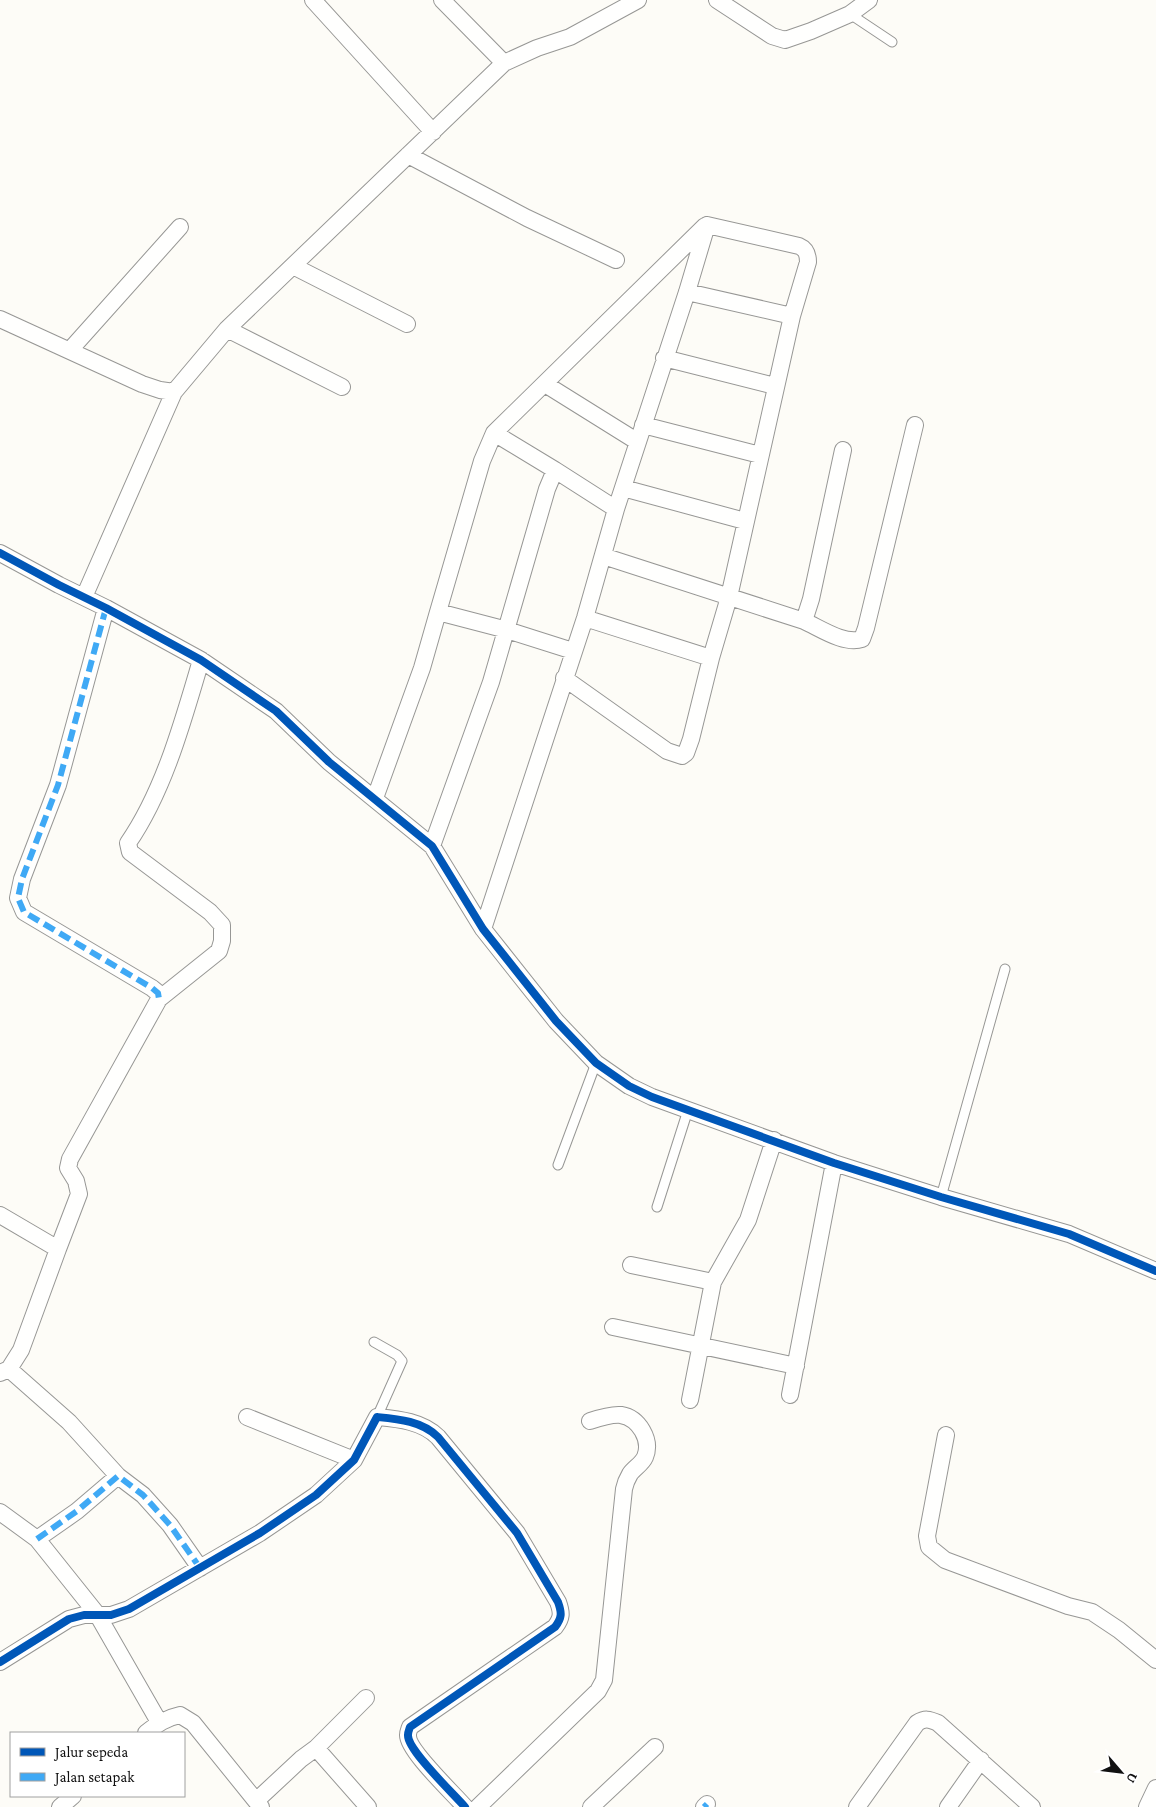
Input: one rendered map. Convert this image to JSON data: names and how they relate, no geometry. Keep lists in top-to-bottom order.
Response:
{
  "legend": ["Jalur sepeda", "Jalan setapak"],
  "north": "bottom right"
}
